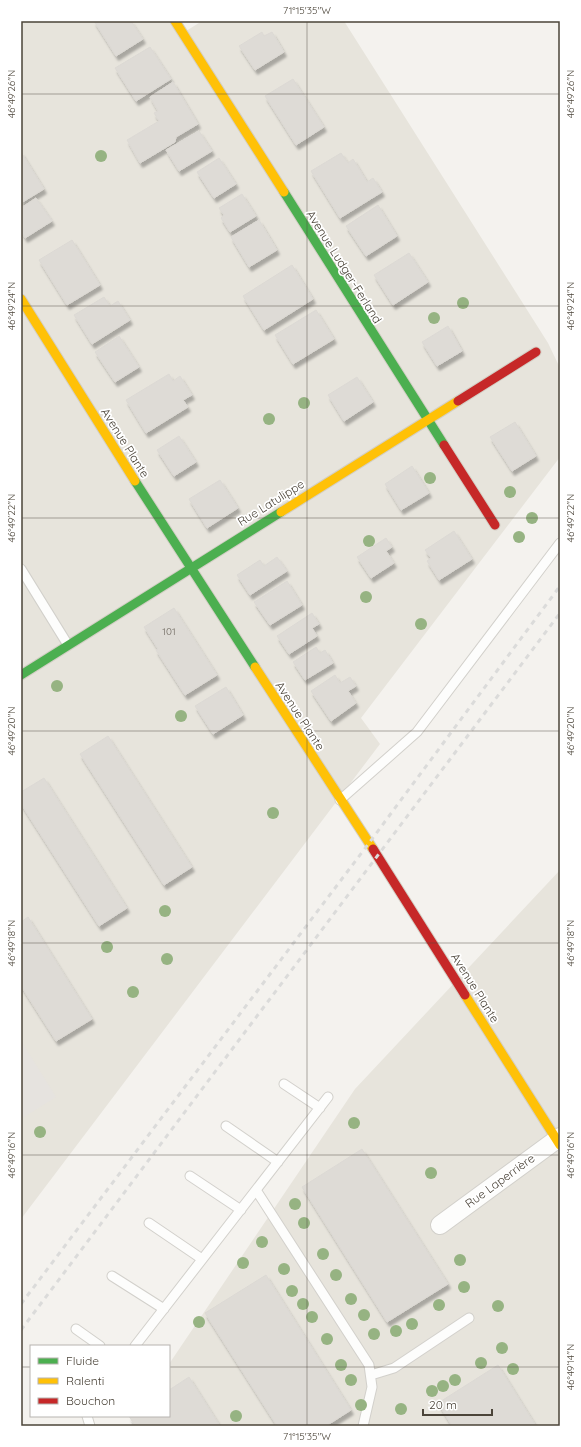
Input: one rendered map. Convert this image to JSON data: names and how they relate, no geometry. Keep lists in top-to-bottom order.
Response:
{
  "streets": {
    "street": [
      "Avenue Ludger-Ferland",
      "Avenue Plante",
      "Rue Latulippe",
      "Rue Laperrière"
    ]
  },
  "crossings": [
    ["Avenue Ludger-Ferland", "Rue Latulippe"],
    ["Avenue Plante", "Rue Latulippe"],
    ["Avenue Plante", "Rue Laperrière"]
  ],
  "house_numbers": ["101"],
  "legend": ["Fluide", "Ralenti", "Bouchon"],
  "scale_bar": "20 m",
  "coordinates": [
    "71°15'35\"W",
    "46°49'26\"N",
    "46°49'24\"N",
    "46°49'22\"N",
    "46°49'20\"N",
    "46°49'18\"N",
    "46°49'16\"N",
    "46°49'14\"N"
  ]
}
